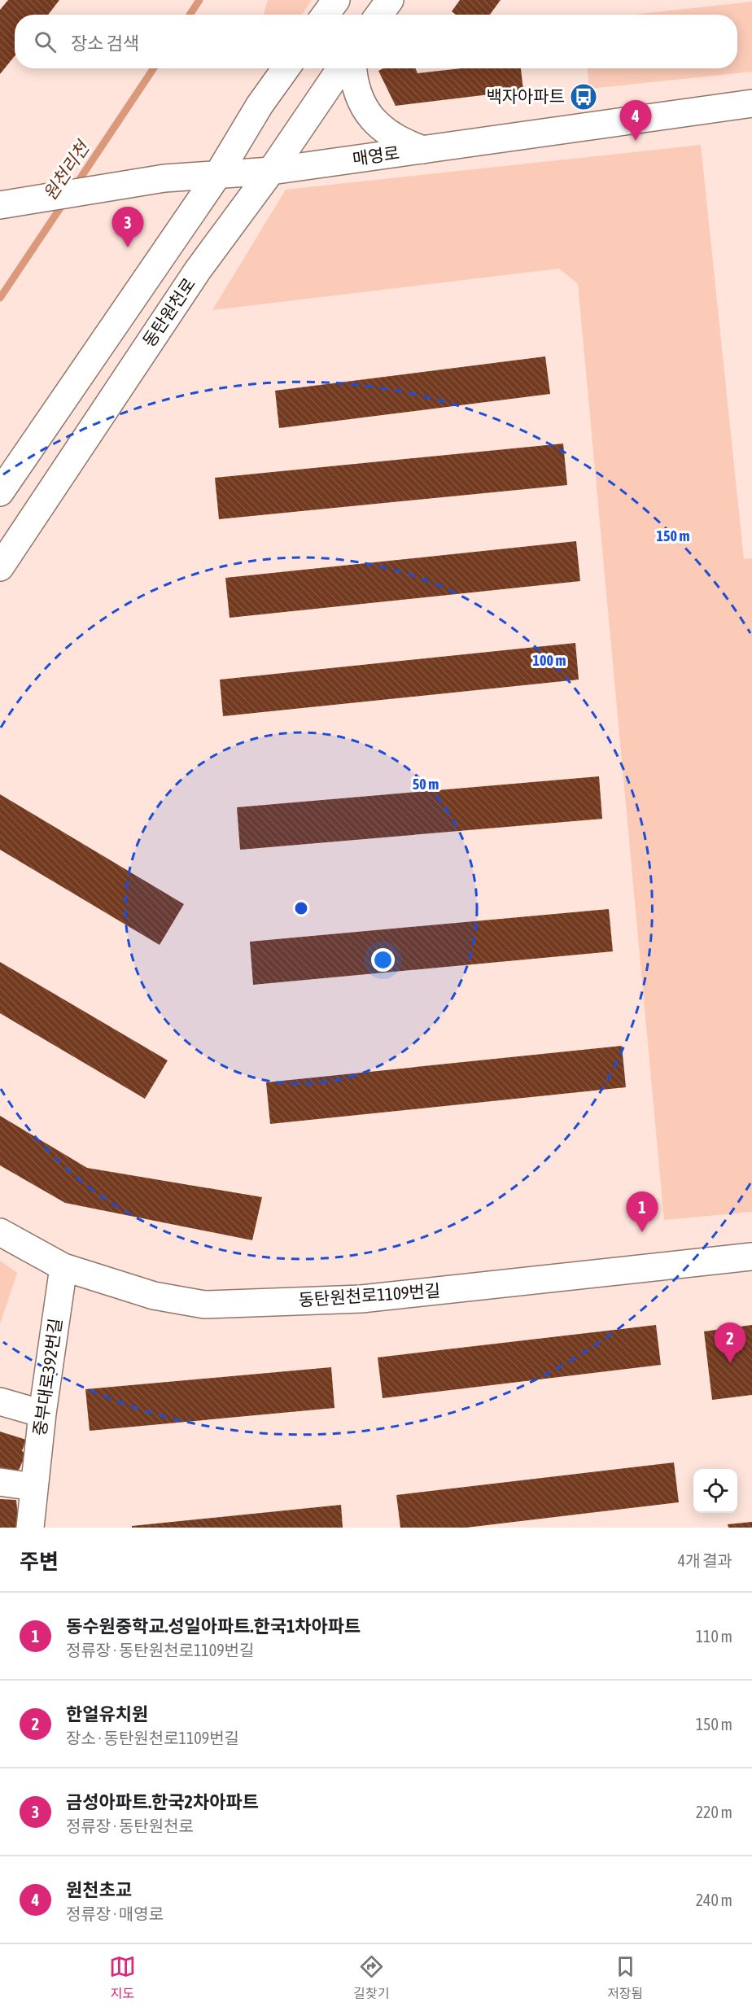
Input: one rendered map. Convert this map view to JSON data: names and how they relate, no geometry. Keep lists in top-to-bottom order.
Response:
{
  "streets": {
    "street": [
      "매영로",
      "동탄원천로",
      "동탄원천로1109번길",
      "중부대로392번길"
    ]
  },
  "crossings": [
    ["매영로", "동탄원천로"],
    ["동탄원천로1109번길", "중부대로392번길"]
  ],
  "water": ["원천리천"],
  "places": {
    "bus stop": ["백자아파트"]
  },
  "page": {
    "search": "장소 검색",
    "pins": [
      "4",
      "3",
      "1",
      "2"
    ],
    "heading": ["주변", "4개 결과"],
    "list": [
      {
        "mark": "1",
        "name": "동수원중학교.성일아파트.한국1차아파트",
        "note": "정류장 · 동탄원천로1109번길",
        "value": "110 m"
      },
      {
        "mark": "2",
        "name": "한얼유치원",
        "note": "장소 · 동탄원천로1109번길",
        "value": "150 m"
      },
      {
        "mark": "3",
        "name": "금성아파트.한국2차아파트",
        "note": "정류장 · 동탄원천로",
        "value": "220 m"
      },
      {
        "mark": "4",
        "name": "원천초교",
        "note": "정류장 · 매영로",
        "value": "240 m"
      }
    ],
    "nav": ["지도", "길찾기", "저장됨"]
  },
  "rings": ["150 m", "100 m", "50 m"]
}
